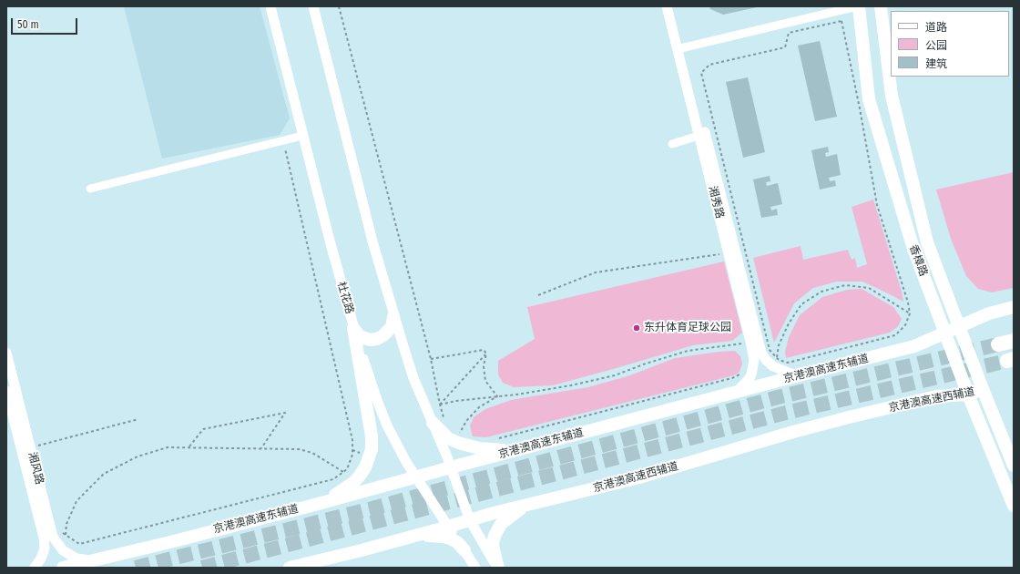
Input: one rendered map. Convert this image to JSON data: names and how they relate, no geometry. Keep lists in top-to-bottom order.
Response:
{
  "streets": {
    "main road": ["香樟路", "京港澳高速东辅道", "京港澳高速西辅道"],
    "street": ["湘秀路", "杜花路", "湘风路"]
  },
  "crossings": [
    ["湘秀路", "京港澳高速东辅道"],
    ["香樟路", "京港澳高速东辅道"],
    ["香樟路", "京港澳高速西辅道"],
    ["杜花路", "京港澳高速东辅道"],
    ["杜花路", "京港澳高速西辅道"],
    ["京港澳高速东辅道", "湘风路"]
  ],
  "places": ["东升体育足球公园"],
  "legend": ["道路", "公园", "建筑"],
  "scale_bar": "50 m"
}
